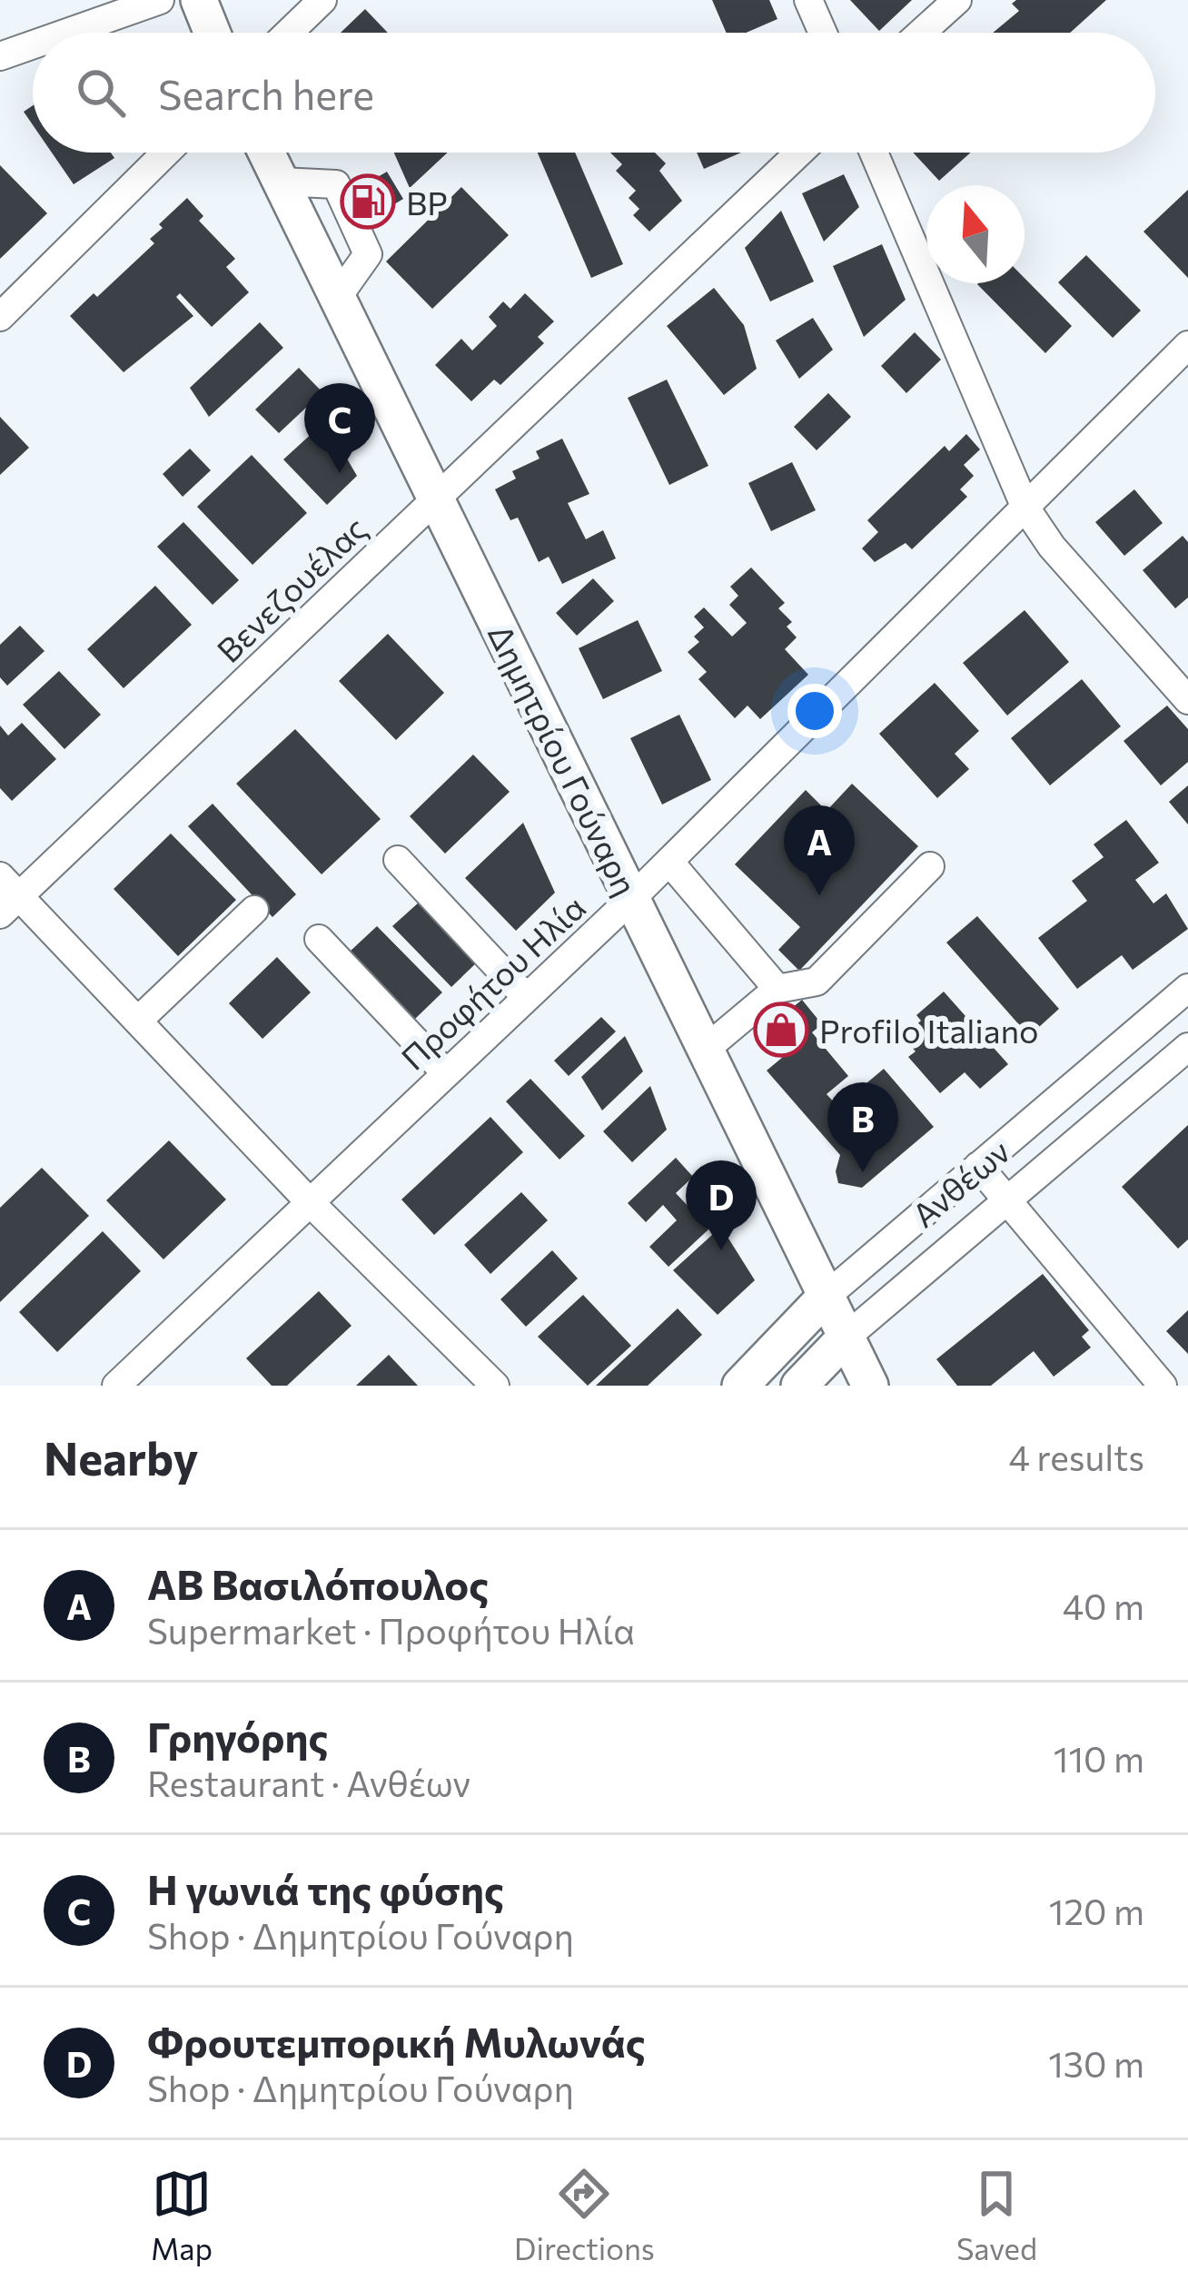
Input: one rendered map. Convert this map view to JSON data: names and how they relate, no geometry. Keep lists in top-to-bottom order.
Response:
{
  "streets": {
    "main road": ["Δημητρίου Γούναρη", "Ανθέων"],
    "street": ["Βενεζουέλας", "Προφήτου Ηλία"]
  },
  "crossings": [
    ["Βενεζουέλας", "Δημητρίου Γούναρη"],
    ["Δημητρίου Γούναρη", "Προφήτου Ηλία"],
    ["Δημητρίου Γούναρη", "Ανθέων"]
  ],
  "places": {
    "fuel station": ["BP"],
    "shop": ["Profilo Italiano"]
  },
  "north": "top",
  "page": {
    "search": "Search here",
    "pins": [
      "C",
      "A",
      "B",
      "D"
    ],
    "heading": ["Nearby", "4 results"],
    "list": [
      {
        "mark": "A",
        "name": "ΑΒ Βασιλόπουλος",
        "note": "Supermarket · Προφήτου Ηλία",
        "value": "40 m"
      },
      {
        "mark": "B",
        "name": "Γρηγόρης",
        "note": "Restaurant · Ανθέων",
        "value": "110 m"
      },
      {
        "mark": "C",
        "name": "Η γωνιά της φύσης",
        "note": "Shop · Δημητρίου Γούναρη",
        "value": "120 m"
      },
      {
        "mark": "D",
        "name": "Φρουτεμπορική Μυλωνάς",
        "note": "Shop · Δημητρίου Γούναρη",
        "value": "130 m"
      }
    ],
    "nav": ["Map", "Directions", "Saved"]
  }
}
